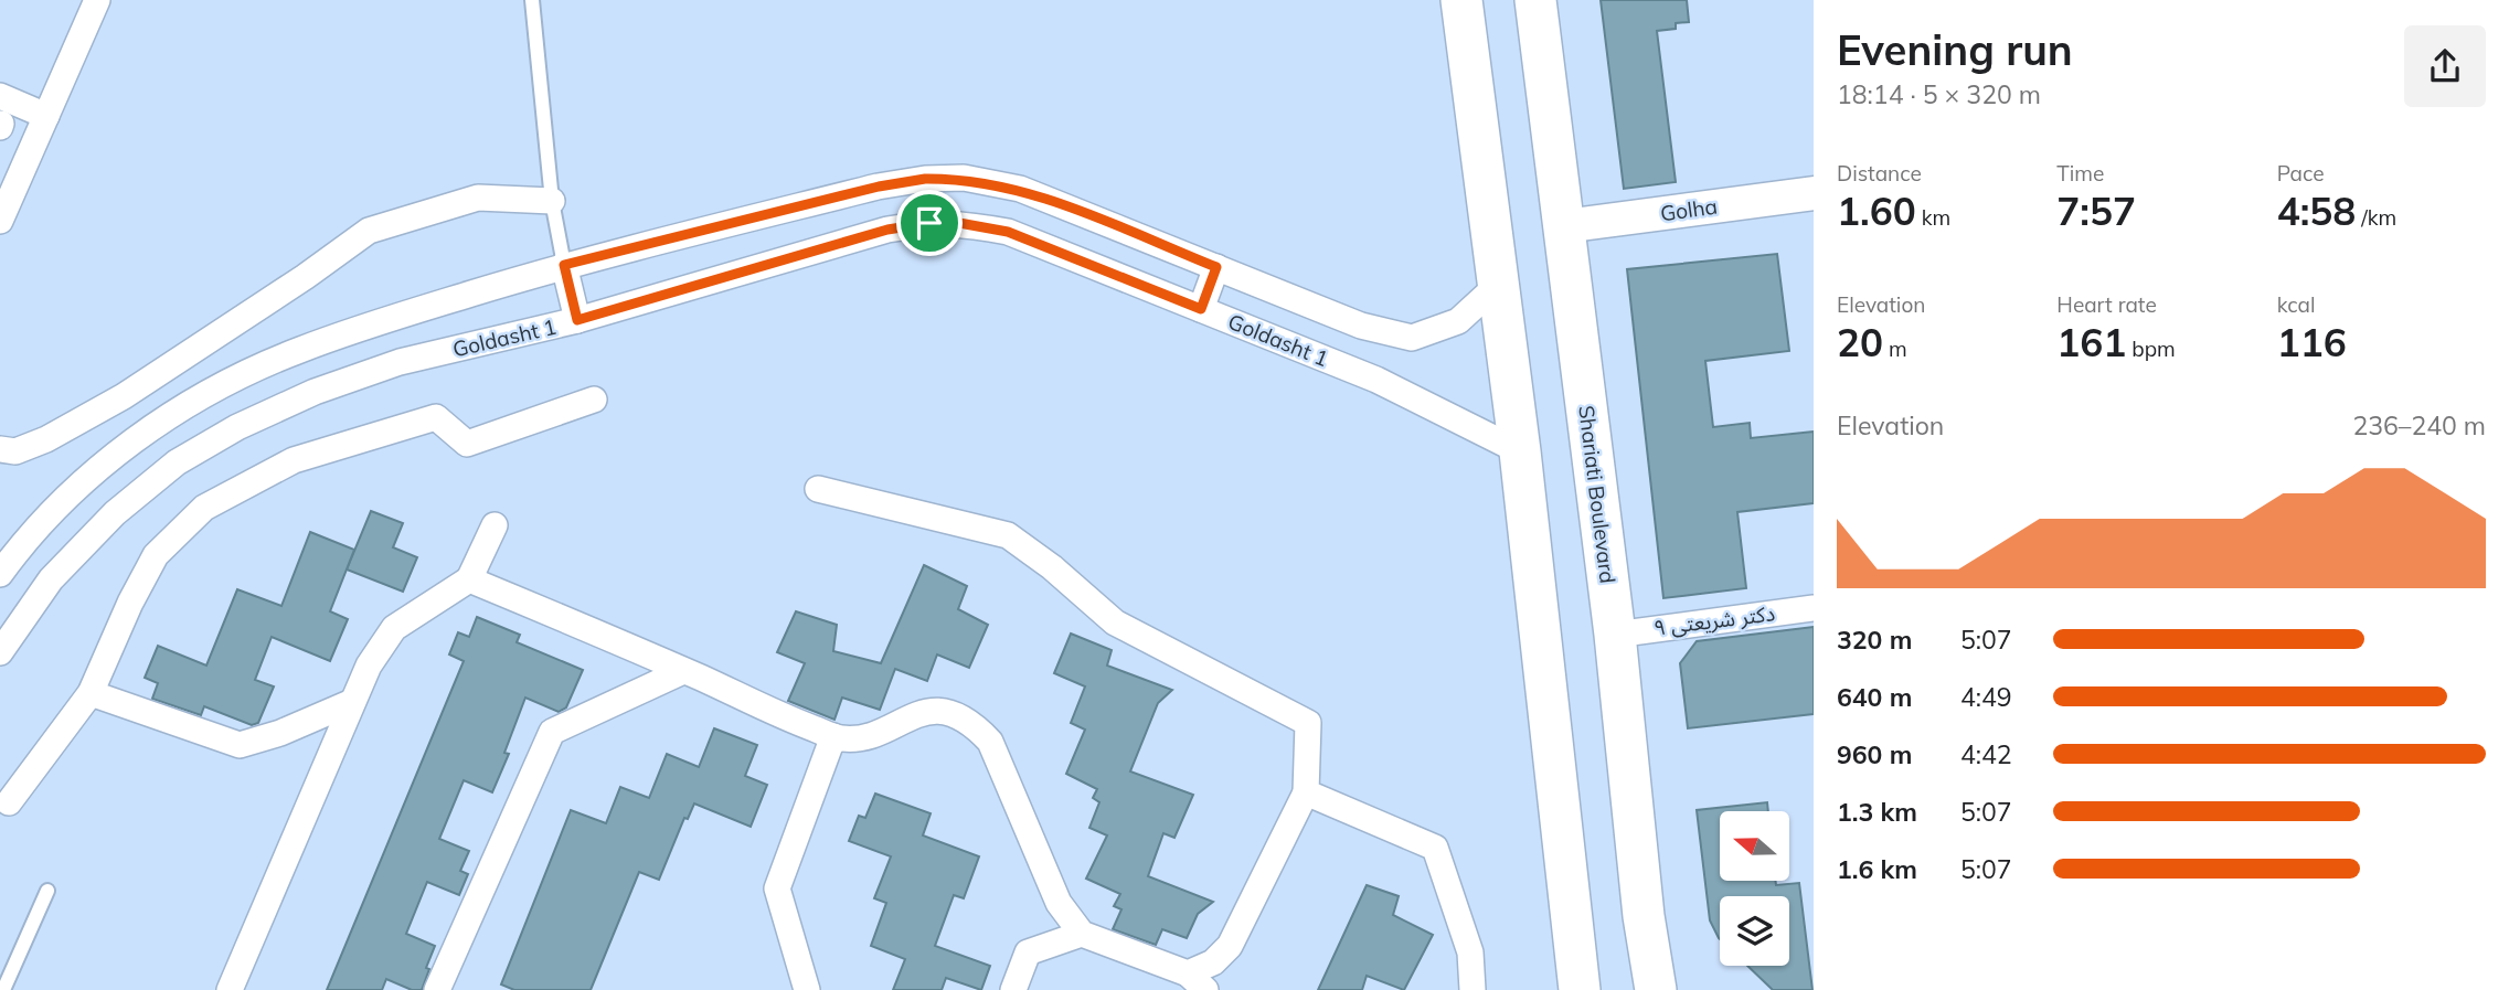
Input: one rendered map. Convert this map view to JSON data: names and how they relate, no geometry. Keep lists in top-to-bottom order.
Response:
{
  "streets": {
    "main road": ["Shariati Boulevard"],
    "street": ["Golha", "Goldasht 1", "دکتر شریعتی ۹"]
  },
  "crossings": [
    ["Golha", "Shariati Boulevard"],
    ["Shariati Boulevard", "دکتر شریعتی ۹"]
  ],
  "north": "left",
  "page": {
    "heading": ["Evening run", "18:14 · 5 × 320 m"],
    "stats": [
      ["Distance", "1.60 km"],
      ["Time", "7:57"],
      ["Pace", "4:58 /km"],
      ["Elevation", "20 m"],
      ["Heart rate", "161 bpm"],
      ["kcal", "116"]
    ],
    "chart": ["Elevation", "236–240 m"],
    "list": [
      {
        "name": "320 m",
        "note": "5:07"
      },
      {
        "name": "640 m",
        "note": "4:49"
      },
      {
        "name": "960 m",
        "note": "4:42"
      },
      {
        "name": "1.3 km",
        "note": "5:07"
      },
      {
        "name": "1.6 km",
        "note": "5:07"
      }
    ]
  }
}
